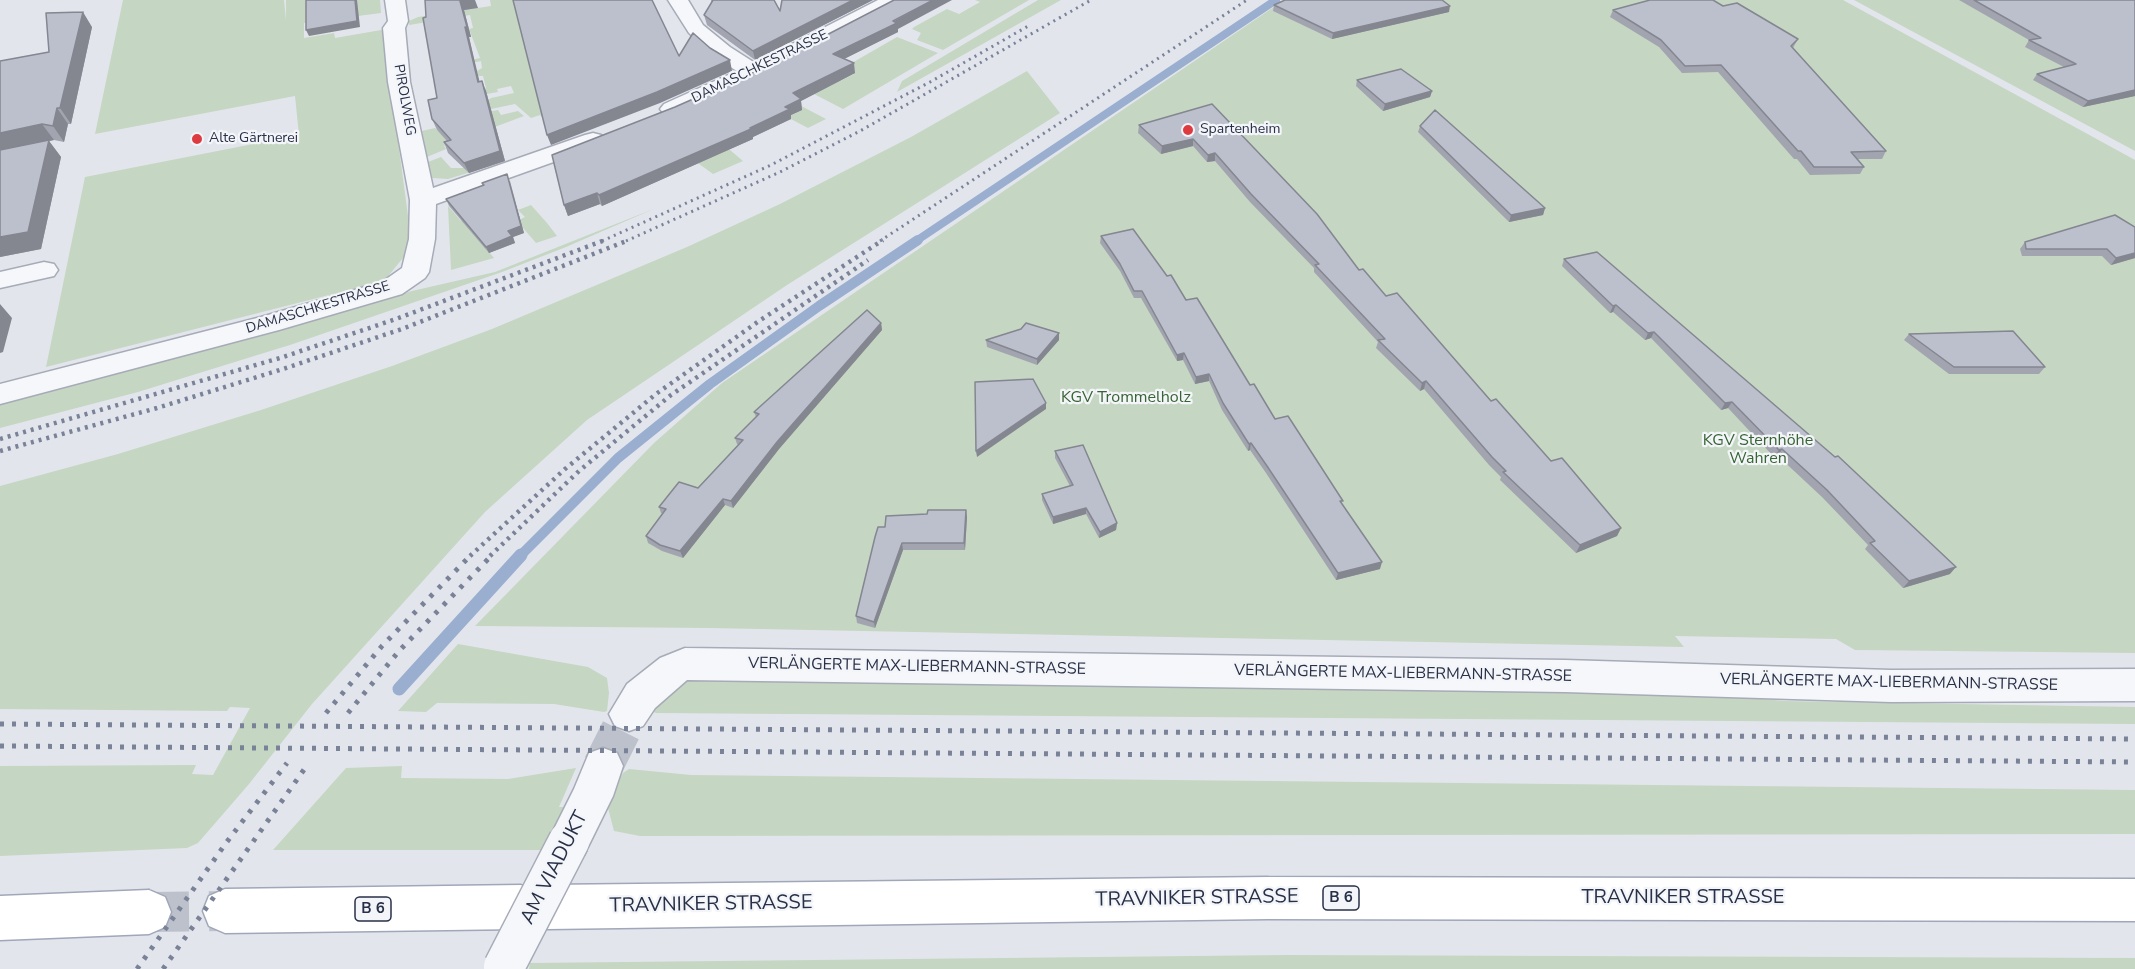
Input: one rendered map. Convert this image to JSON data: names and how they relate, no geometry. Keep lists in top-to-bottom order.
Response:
{
  "streets": {
    "main road": ["B 6", "TRAVNIKER STRASSE"],
    "street": [
      "DAMASCHKESTRASSE",
      "PIROLWEG",
      "VERLÄNGERTE MAX-LIEBERMANN-STRASSE",
      "AM VIADUKT"
    ]
  },
  "crossings": [
    ["DAMASCHKESTRASSE", "PIROLWEG"]
  ],
  "parks": ["KGV Trommelholz", "KGV Sternhöhe Wahren"],
  "places": ["Spartenheim", "Alte Gärtnerei"]
}
